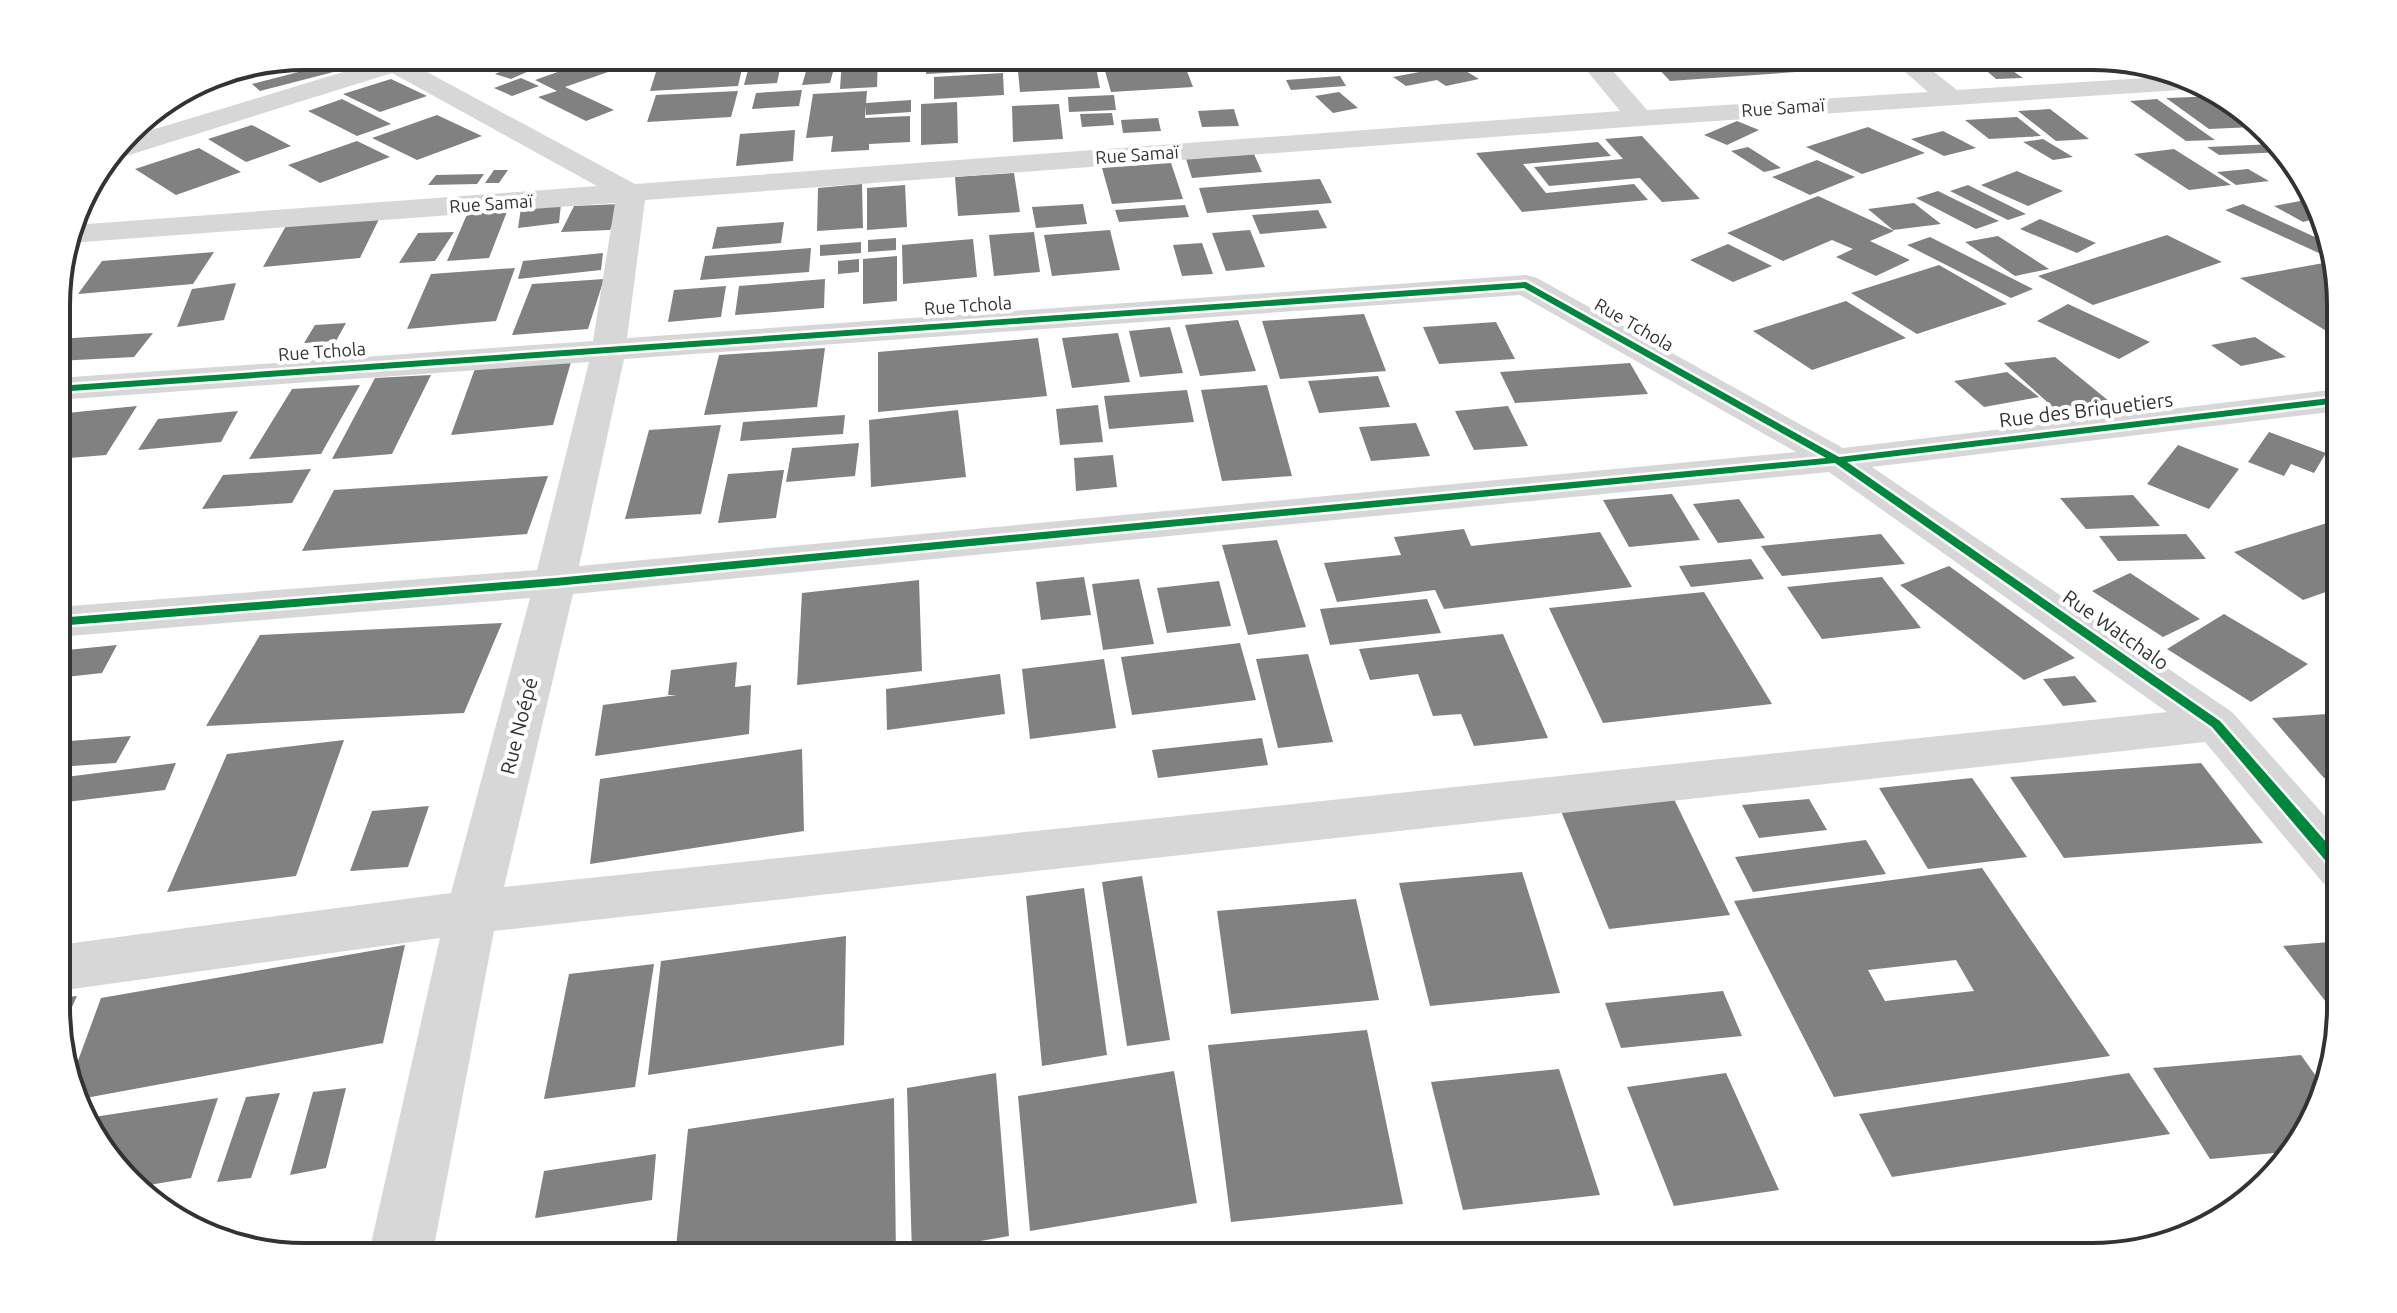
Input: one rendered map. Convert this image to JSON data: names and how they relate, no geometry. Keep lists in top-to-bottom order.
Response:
{
  "streets": {
    "street": [
      "Rue Samaï",
      "Rue Tchola",
      "Rue des Briquetiers",
      "Rue Watchalo",
      "Rue Noépé"
    ]
  },
  "crossings": [
    ["Rue Samaï", "Rue Noépé"],
    ["Rue Tchola", "Rue des Briquetiers"],
    ["Rue Tchola", "Rue Watchalo"],
    ["Rue Tchola", "Rue Noépé"],
    ["Rue des Briquetiers", "Rue Watchalo"],
    ["Rue des Briquetiers", "Rue Noépé"]
  ]
}
